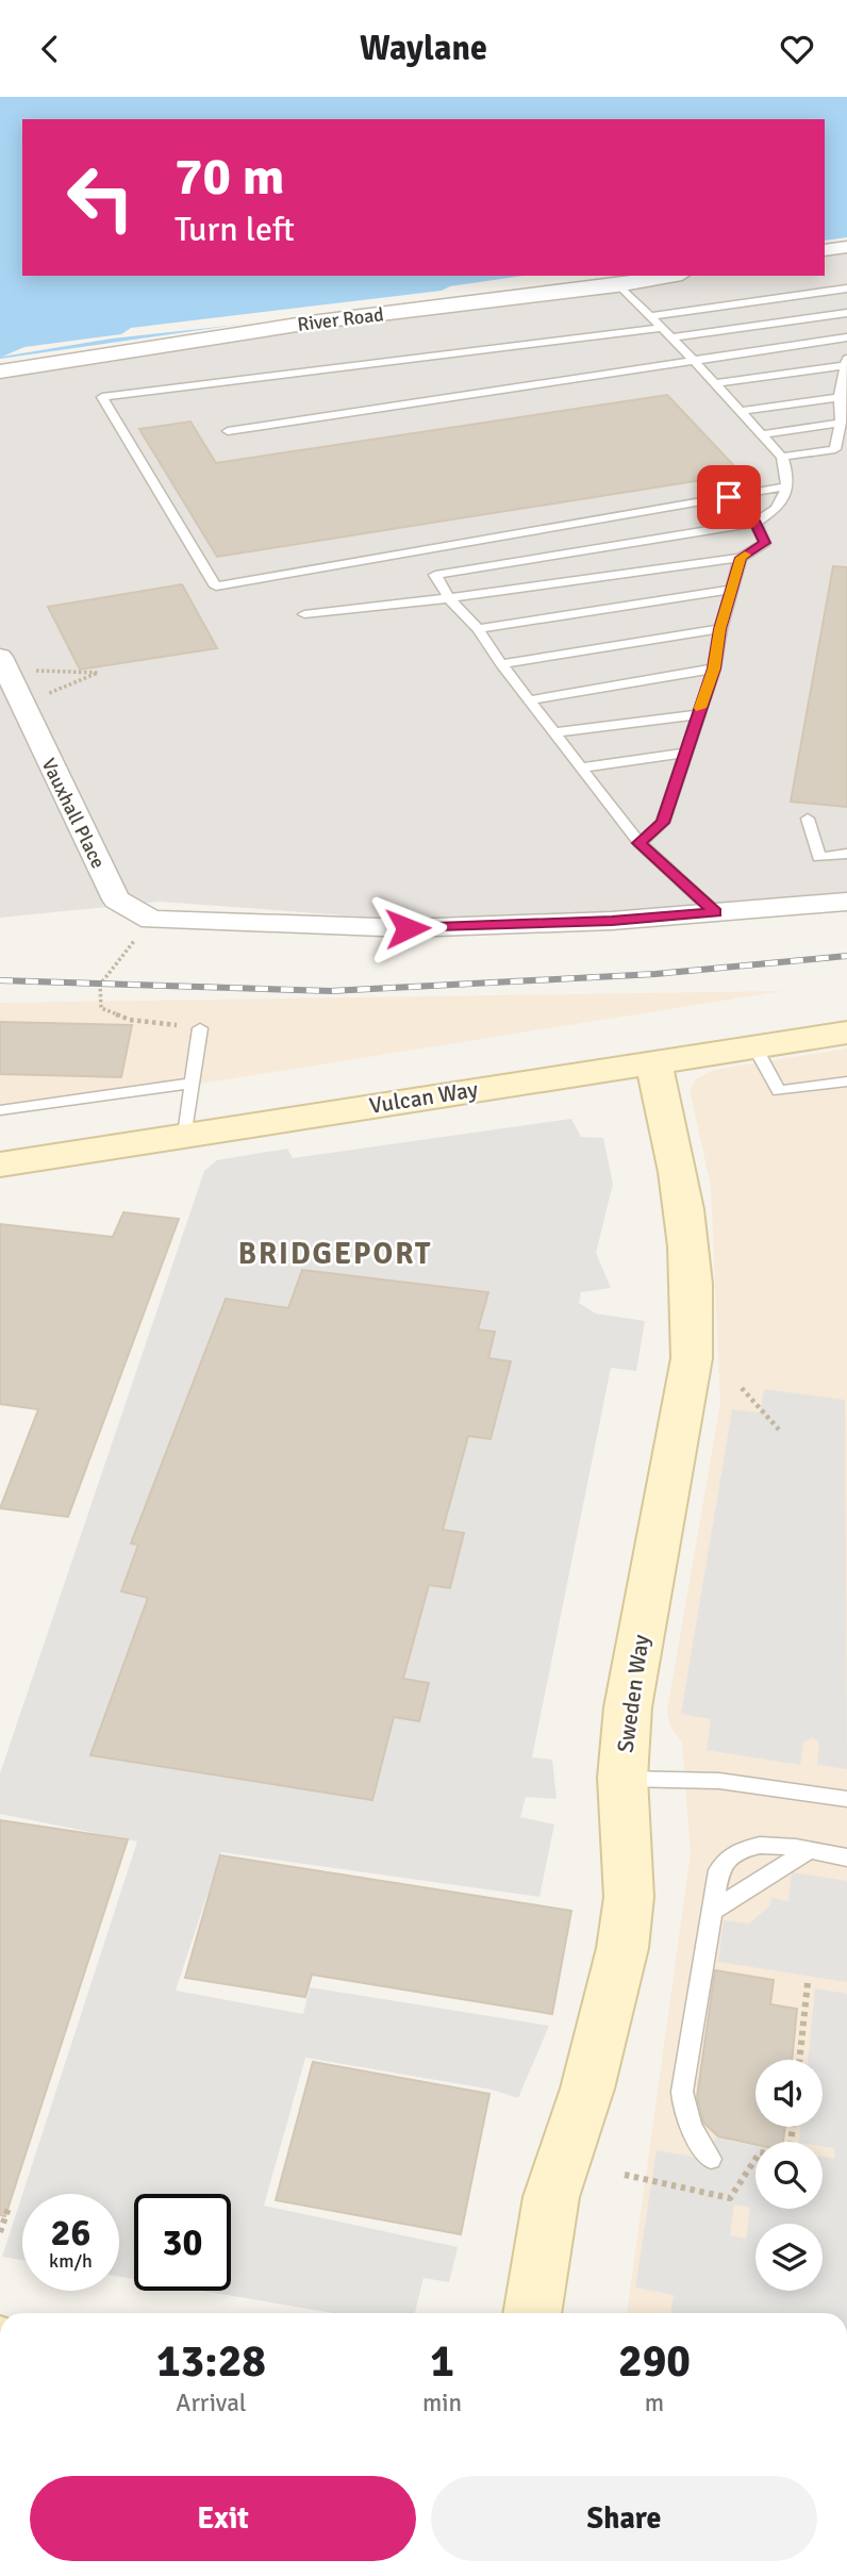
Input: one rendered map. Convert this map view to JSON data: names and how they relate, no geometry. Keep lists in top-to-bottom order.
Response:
{
  "streets": {
    "street": [
      "River Road",
      "Vauxhall Place",
      "Vulcan Way",
      "Sweden Way"
    ]
  },
  "crossings": [
    ["Vulcan Way", "Sweden Way"]
  ],
  "districts": ["BRIDGEPORT"],
  "page": {
    "header": "Waylane",
    "turn": ["70 m", "Turn left"],
    "speed": "26 km/h",
    "limit": "30",
    "eta": [
      "13:28",
      "Arrival",
      "1",
      "min",
      "290",
      "m"
    ],
    "buttons": ["Exit", "Share"]
  }
}
